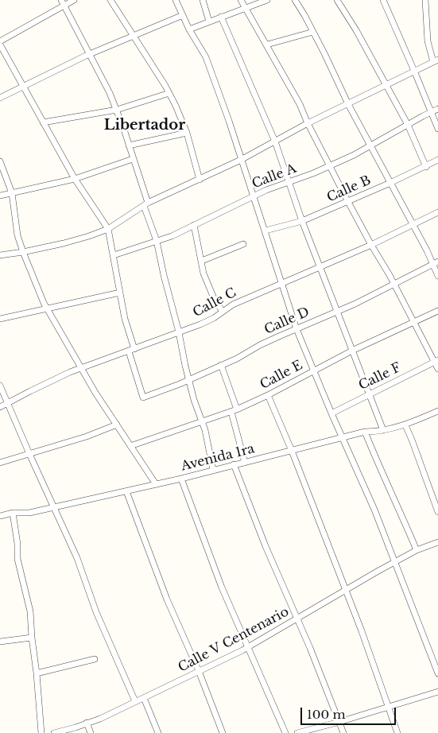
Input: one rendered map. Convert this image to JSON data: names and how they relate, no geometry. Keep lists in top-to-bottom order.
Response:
{
  "streets": {
    "street": [
      "Calle A",
      "Calle B",
      "Calle C",
      "Calle D",
      "Calle E",
      "Calle F",
      "Avenida 1ra",
      "Calle V Centenario"
    ]
  },
  "crossings": [
    ["Calle C", "Calle D"]
  ],
  "districts": ["Libertador"],
  "scale_bar": "100 m"
}
